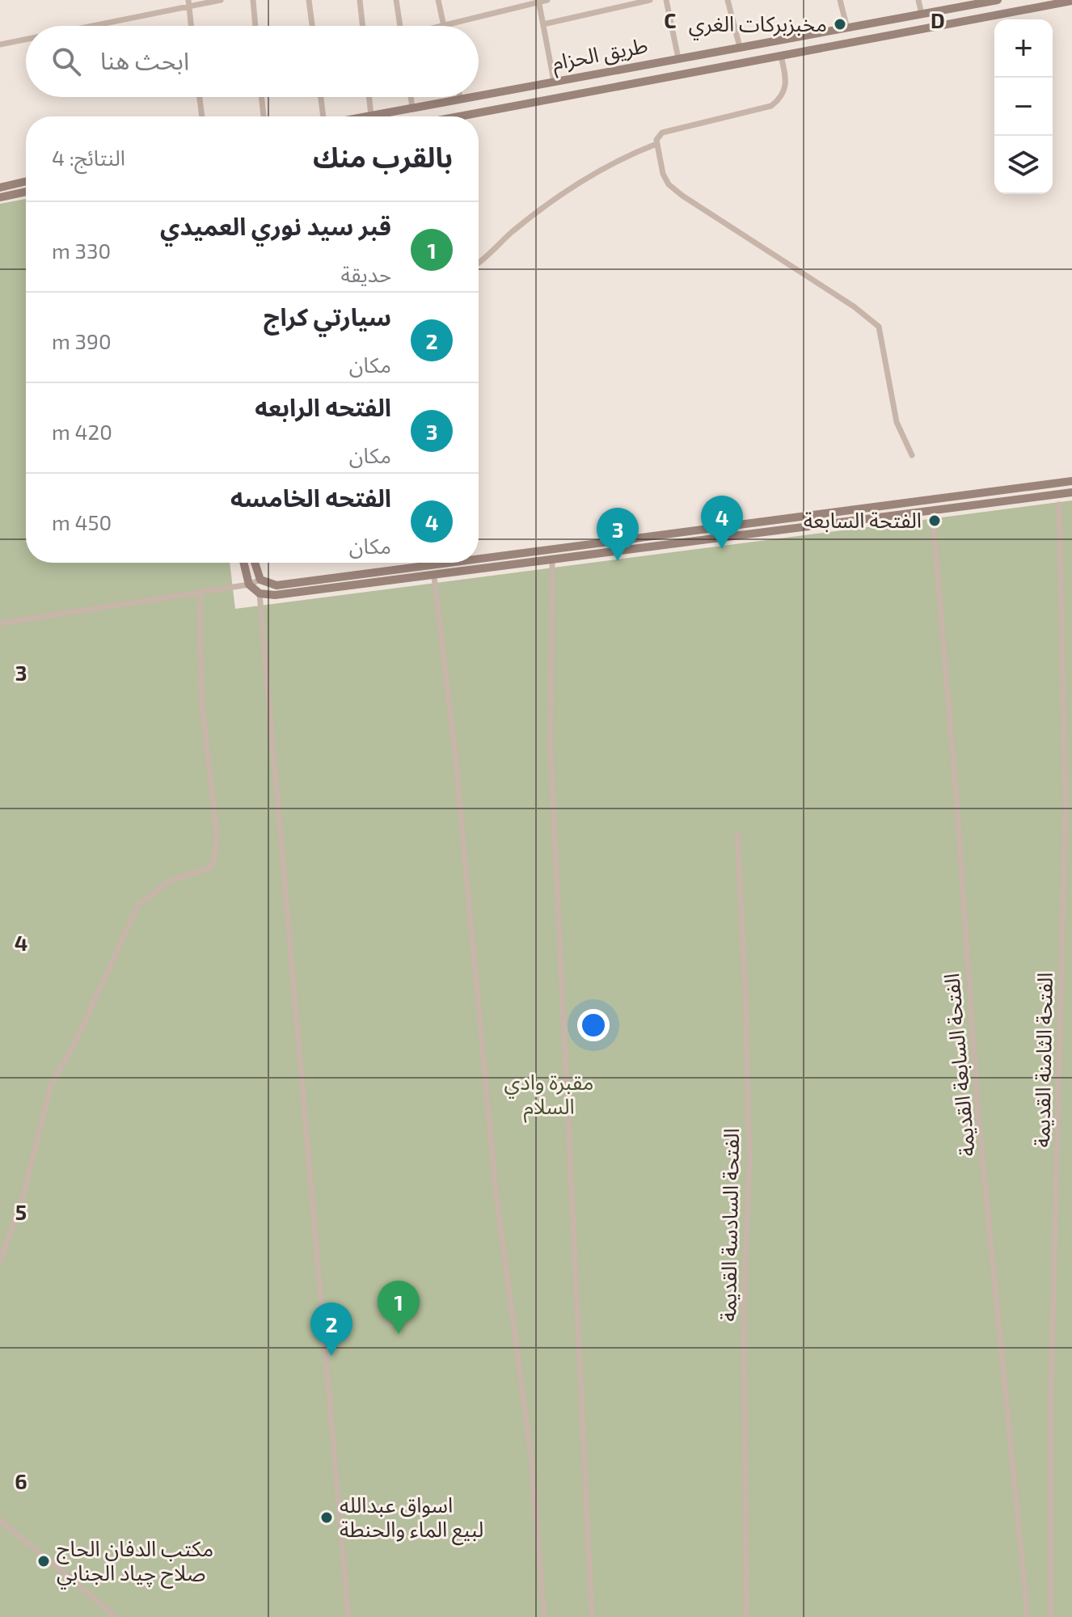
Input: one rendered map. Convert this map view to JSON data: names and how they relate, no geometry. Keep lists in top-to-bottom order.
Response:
{
  "streets": {
    "street": [
      "طريق الحزام",
      "الفتحة الثامنة القديمة",
      "الفتحة السابعة القديمة",
      "الفتحة السادسة القديمة"
    ]
  },
  "parks": ["مقبرة وادي السلام"],
  "places": [
    "مخبزبركات الغري",
    "الفتحة السابعة",
    "اسواق عبدالله لبيع الماء والحنطة",
    "مكتب الدفان الحاج صلاح چياد الجنابي"
  ],
  "page": {
    "map_buttons": ["+", "−"],
    "search": "ابحث هنا",
    "heading": ["بالقرب منك", "النتائج: 4"],
    "list": [
      {
        "mark": "1",
        "name": "قبر سيد نوري العميدي",
        "note": "حديقة",
        "value": "330 m"
      },
      {
        "mark": "2",
        "name": "سيارتي كراج",
        "note": "مكان",
        "value": "390 m"
      },
      {
        "mark": "3",
        "name": "الفتحه الرابعه",
        "note": "مكان",
        "value": "420 m"
      },
      {
        "mark": "4",
        "name": "الفتحه الخامسه",
        "note": "مكان",
        "value": "450 m"
      }
    ],
    "pins": [
      "4",
      "3",
      "1",
      "2"
    ]
  },
  "grid": {
    "columns": ["C", "D"],
    "rows": [
      "3",
      "4",
      "5",
      "6"
    ]
  }
}
